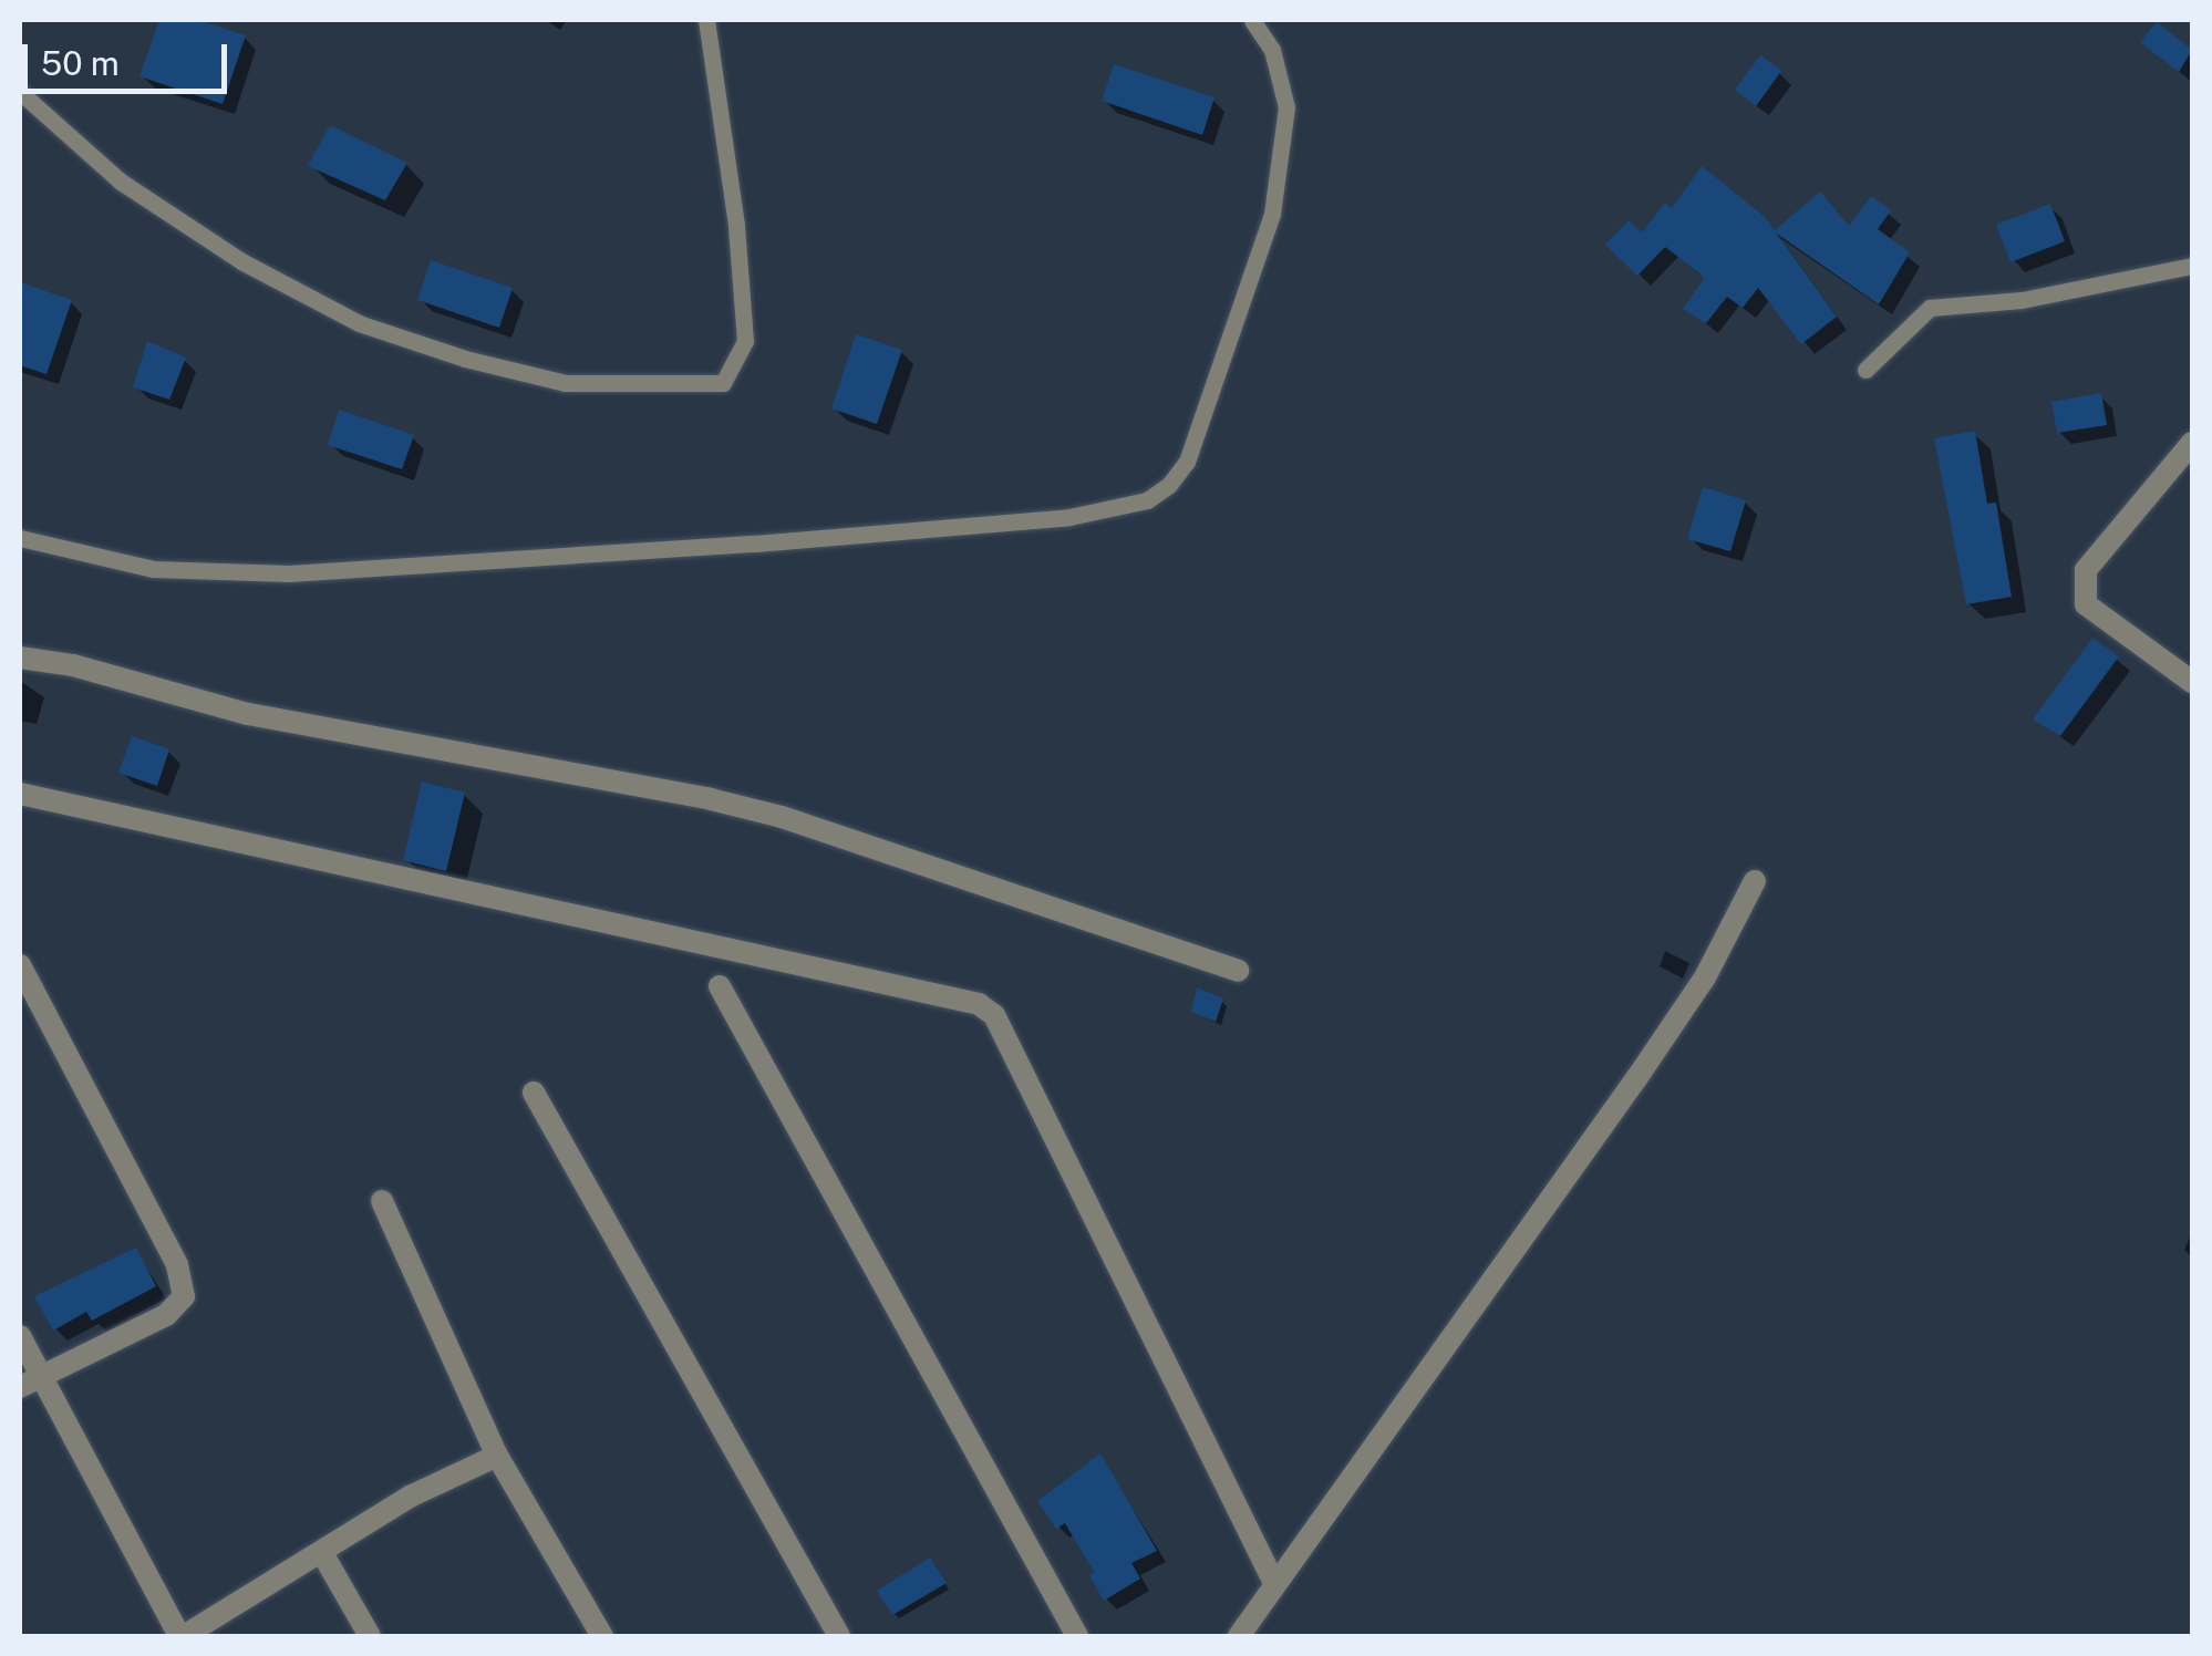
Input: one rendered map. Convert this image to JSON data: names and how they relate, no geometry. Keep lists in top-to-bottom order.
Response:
{
  "scale_bar": "50 m"
}
